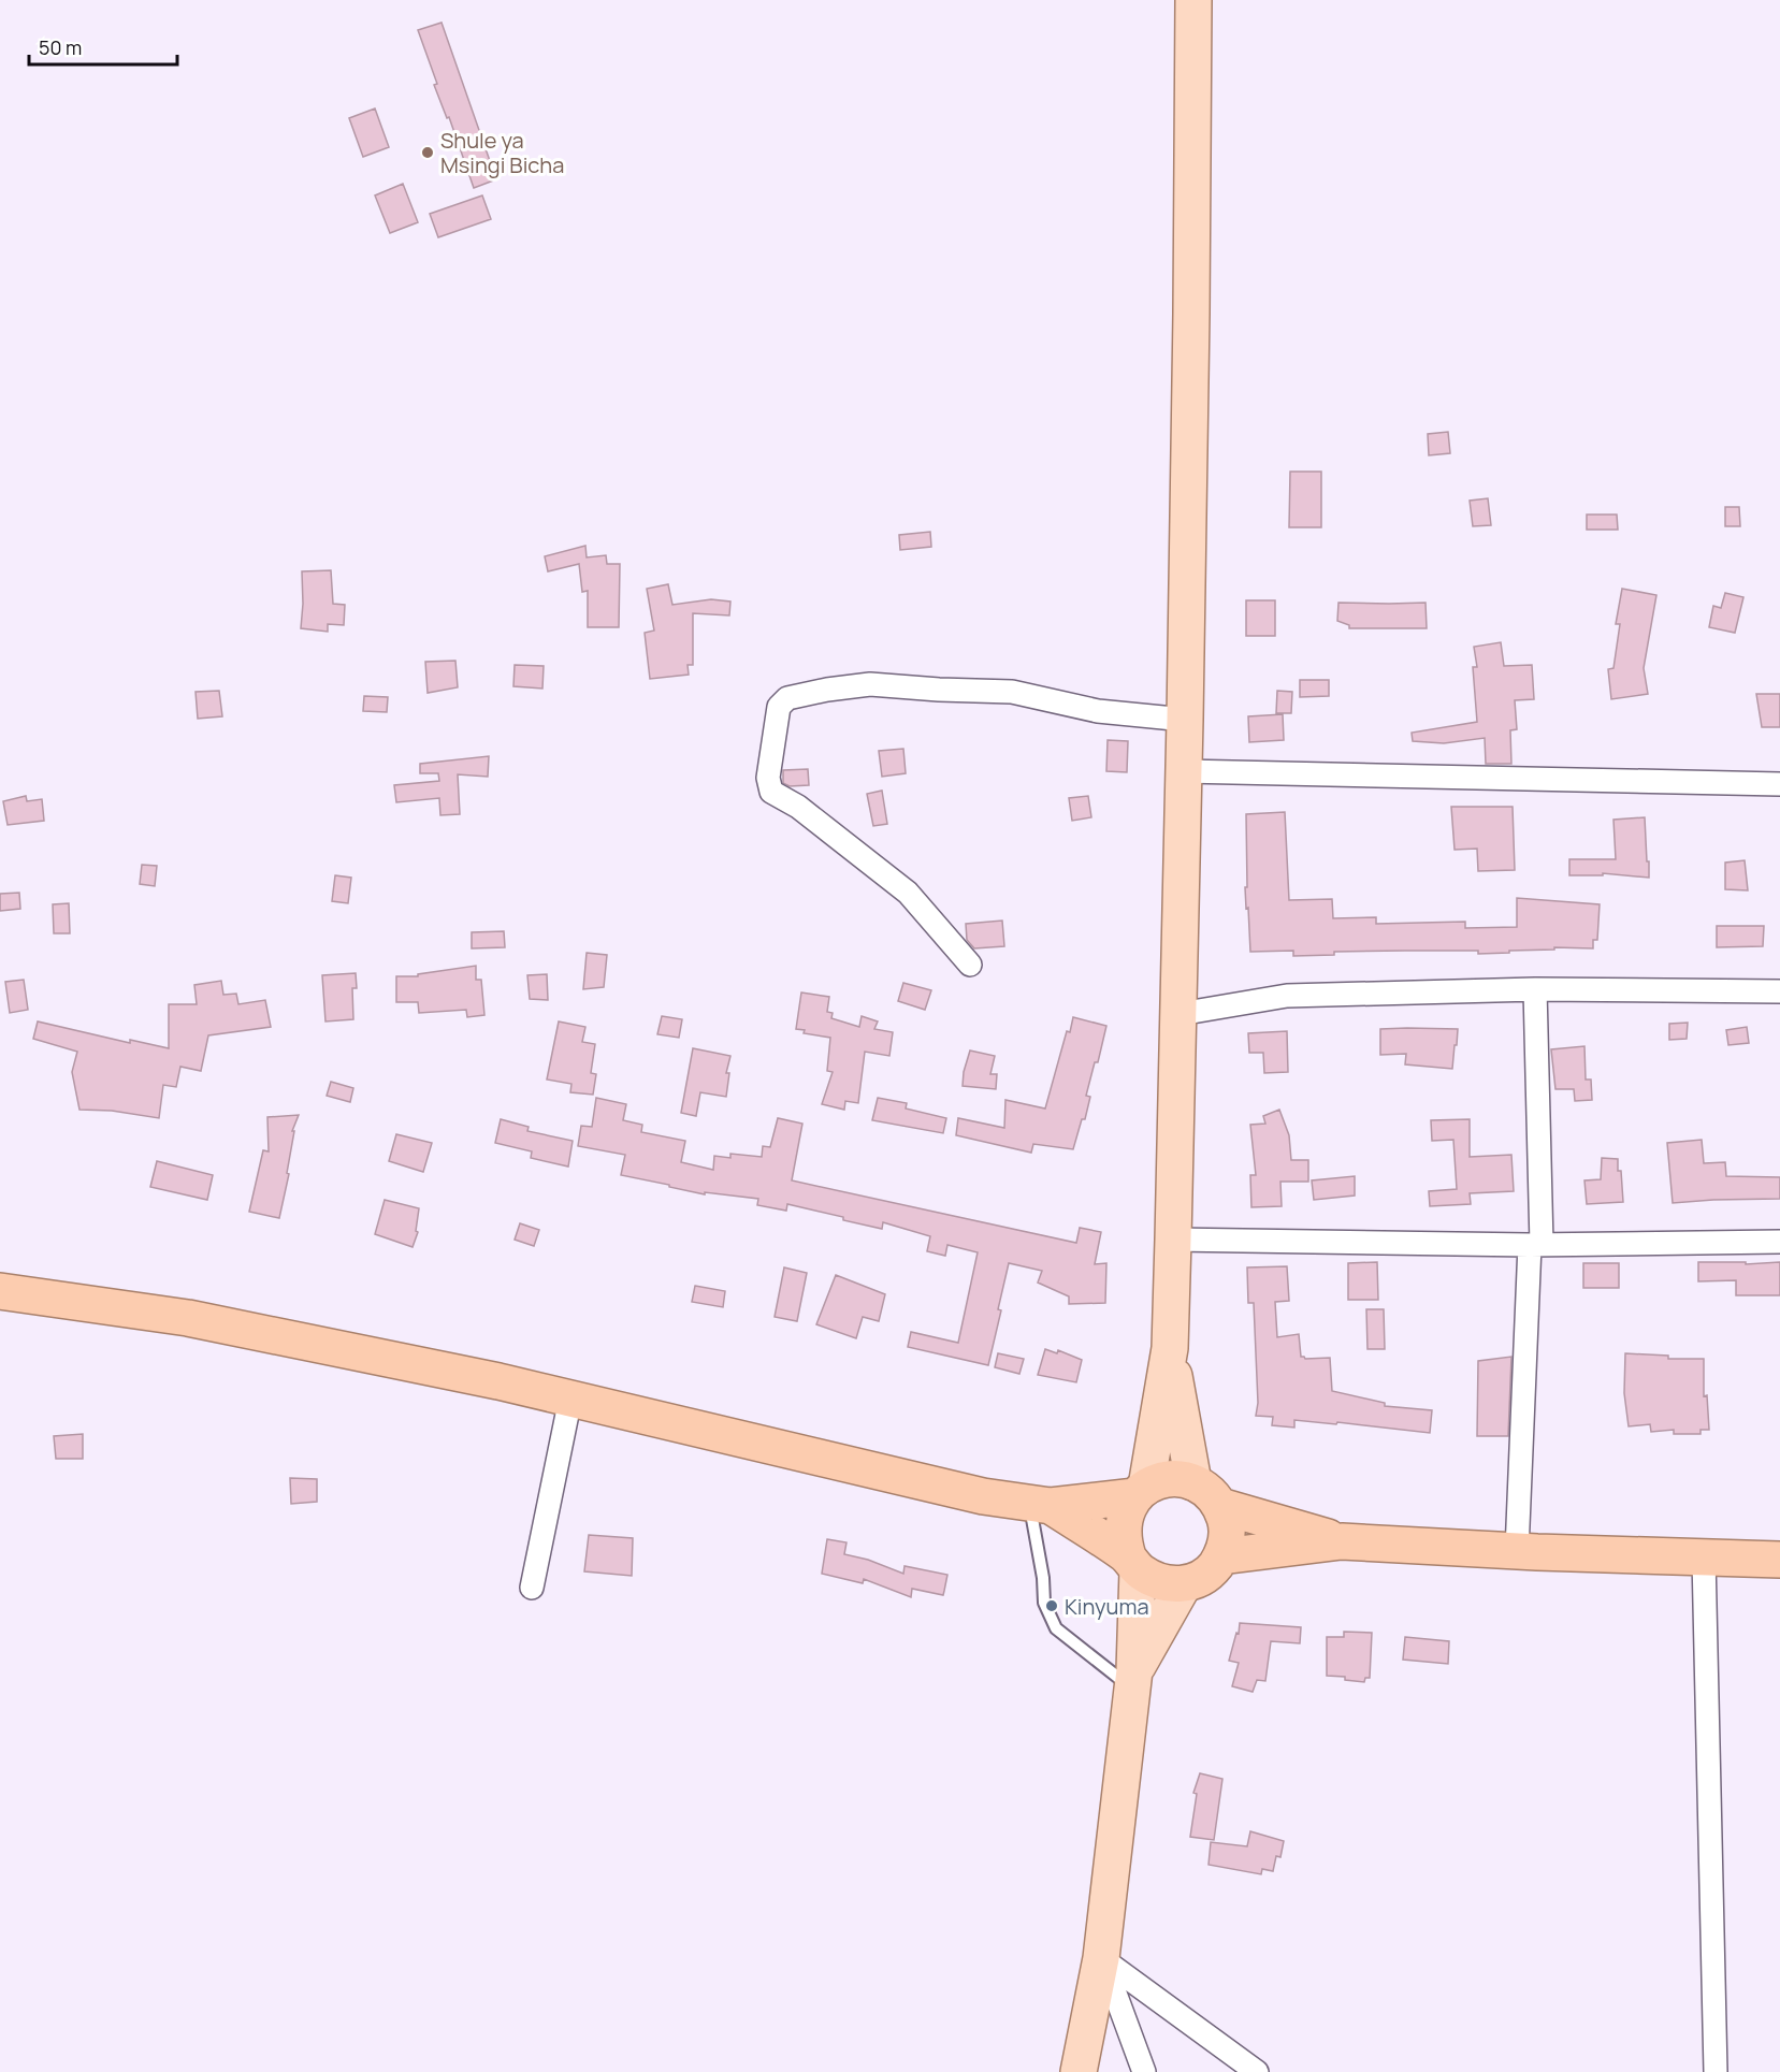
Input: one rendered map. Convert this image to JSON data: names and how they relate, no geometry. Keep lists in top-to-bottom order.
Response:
{
  "places": ["Shule ya Msingi Bicha", "Kinyuma"],
  "scale_bar": "50 m"
}
